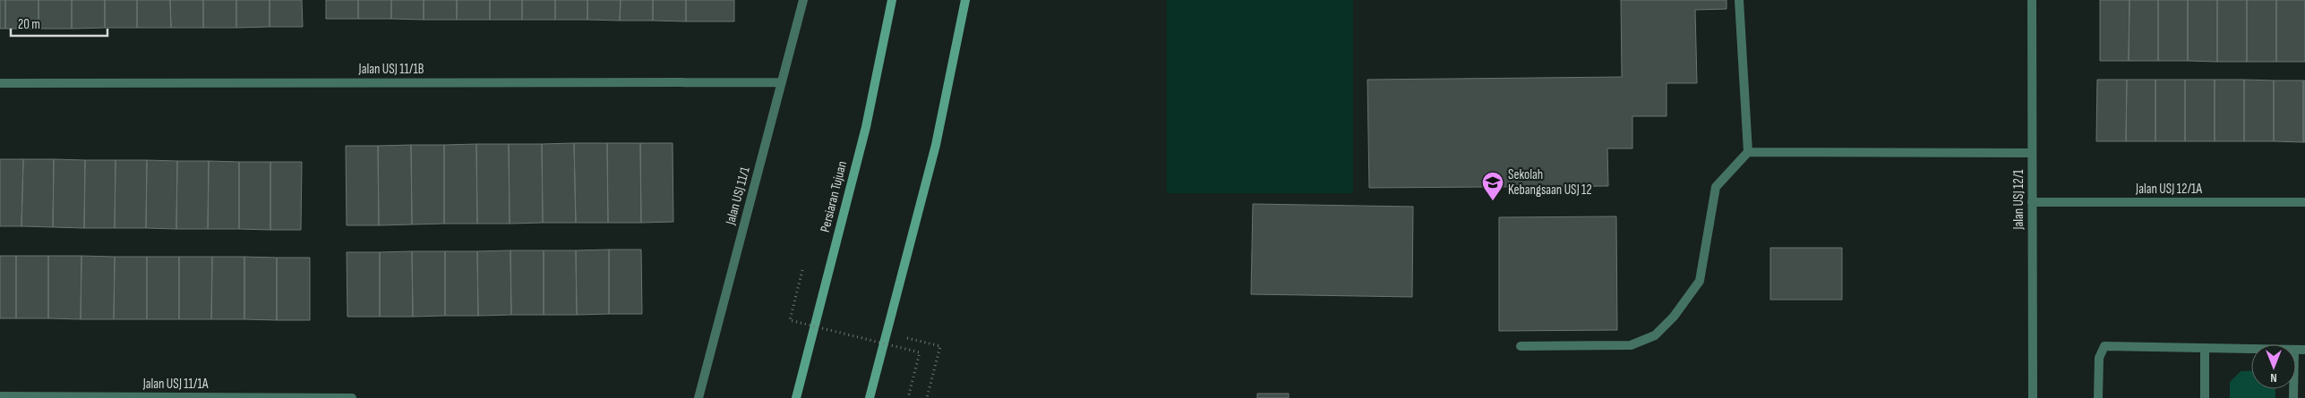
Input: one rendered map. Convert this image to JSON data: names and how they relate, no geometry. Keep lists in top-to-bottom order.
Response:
{
  "streets": {
    "main road": ["Persiaran Tujuan"],
    "street": [
      "Jalan USJ 11/1B",
      "Jalan USJ 12/1A",
      "Jalan USJ 11/1",
      "Jalan USJ 12/1",
      "Jalan USJ 11/1A"
    ]
  },
  "crossings": [
    ["Jalan USJ 11/1B", "Jalan USJ 11/1"],
    ["Jalan USJ 12/1A", "Jalan USJ 12/1"]
  ],
  "places": {
    "school or university": ["Sekolah Kebangsaan USJ 12"]
  },
  "scale_bar": "20 m",
  "north": "bottom"
}
